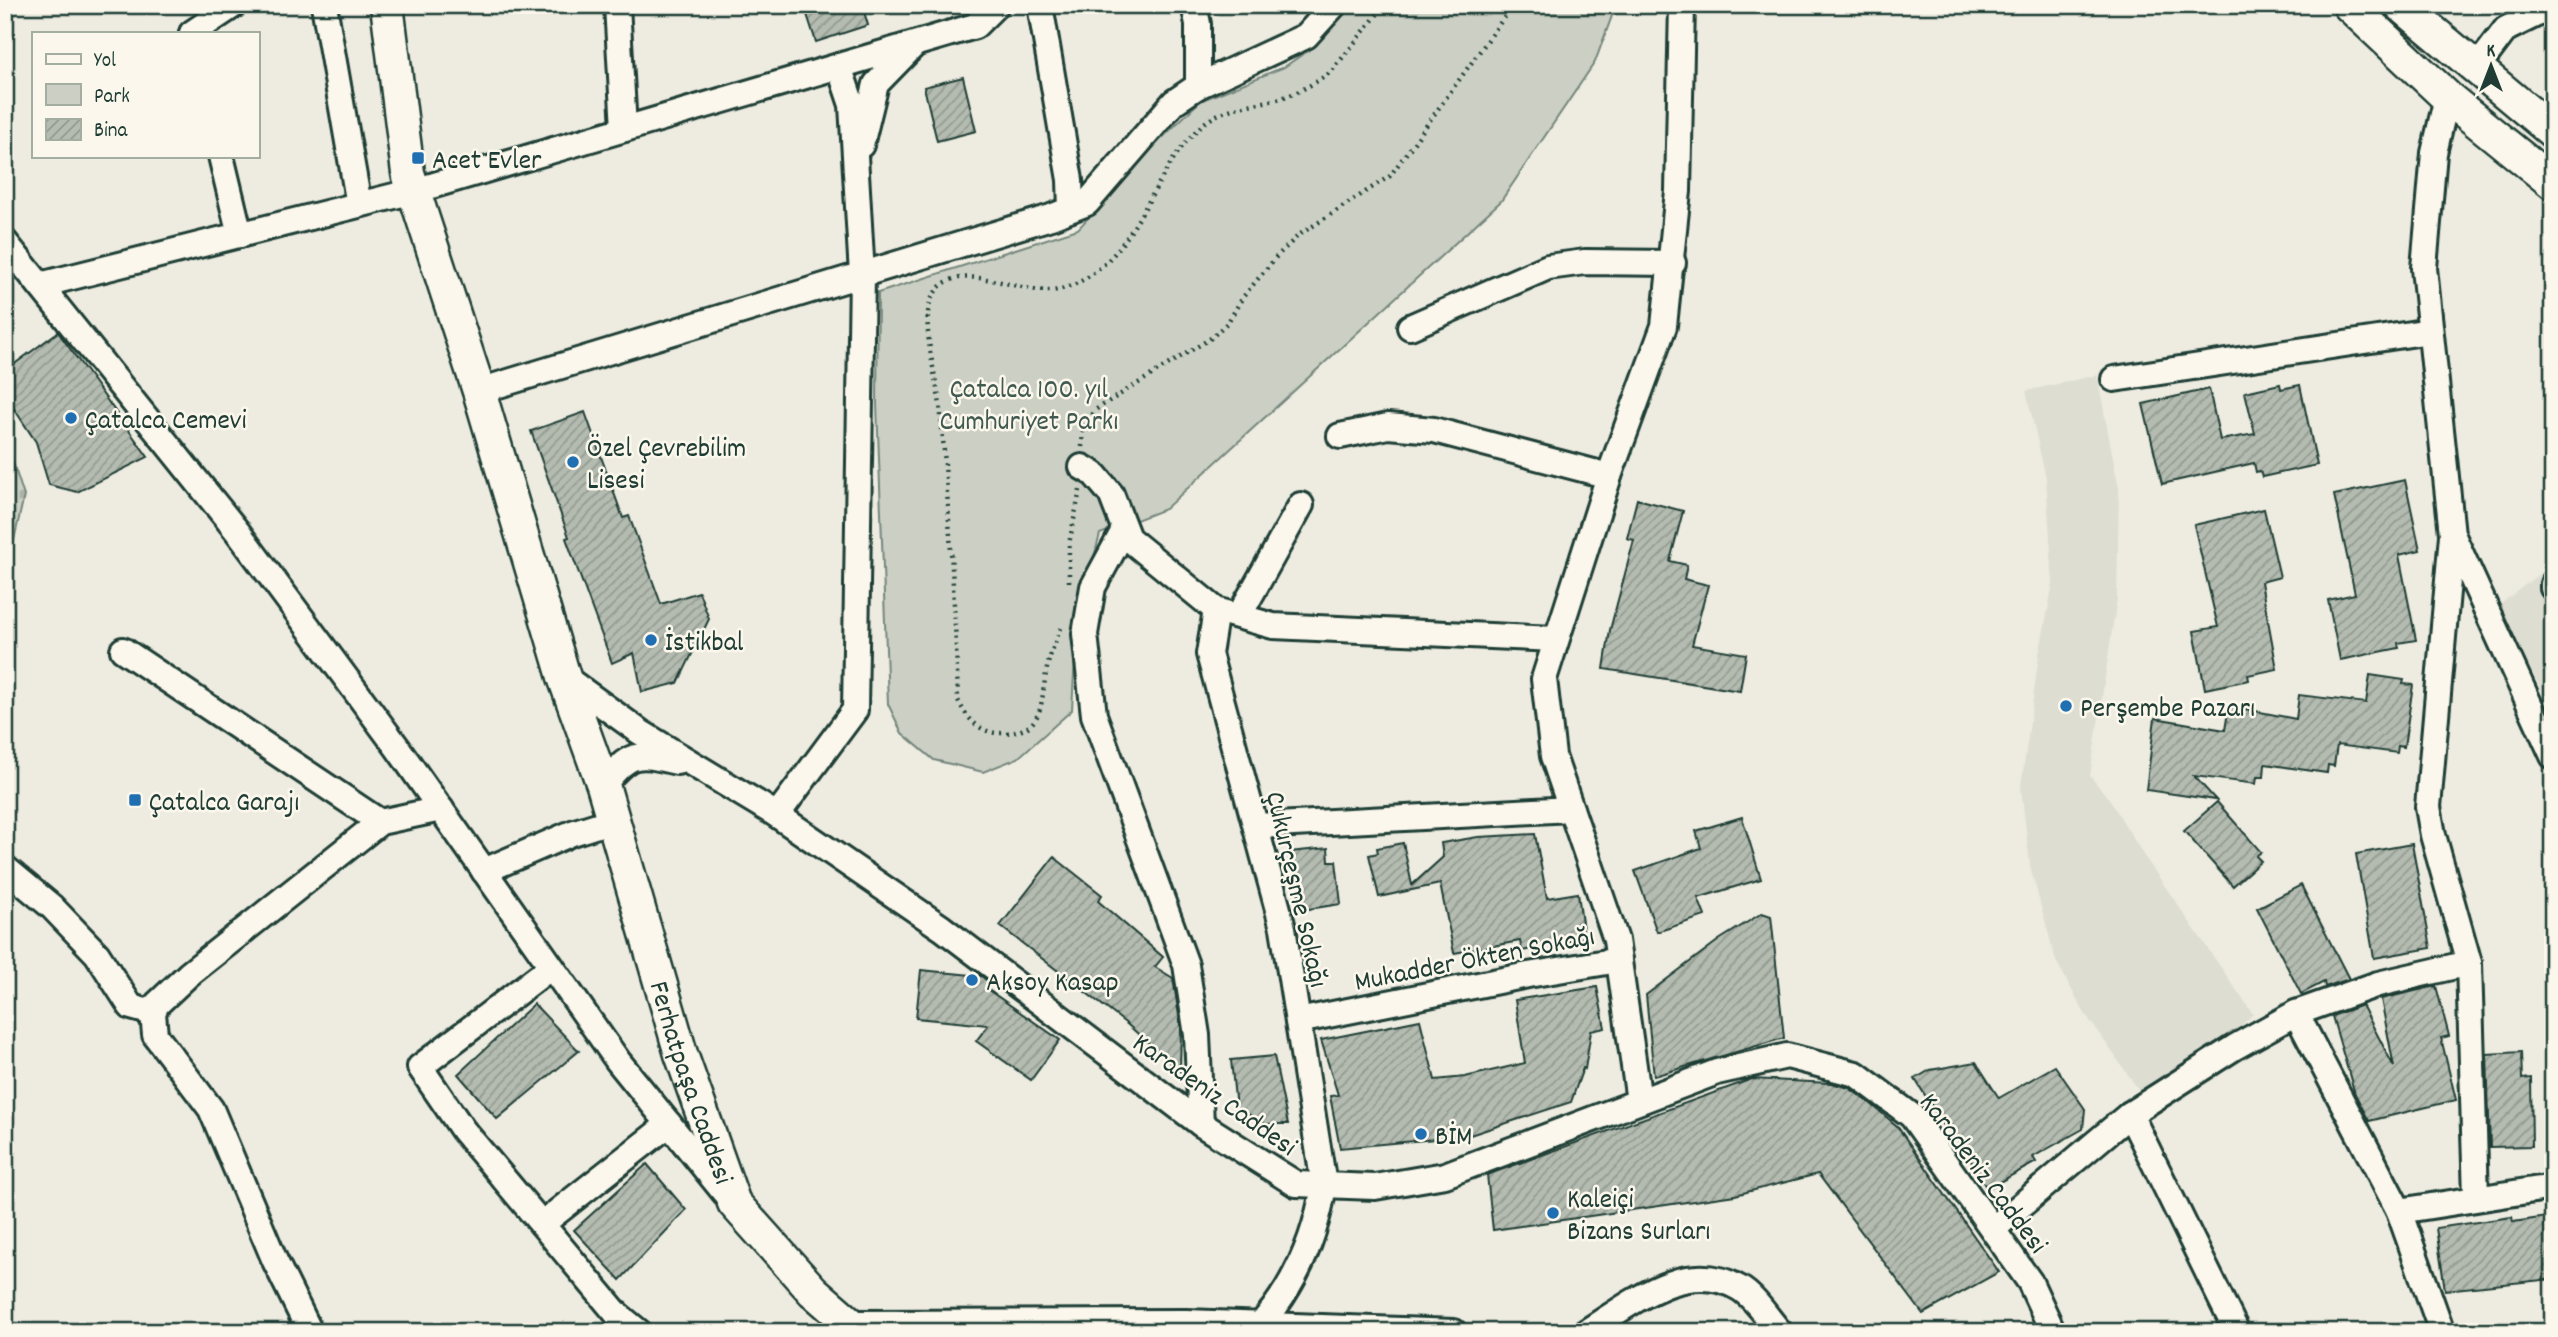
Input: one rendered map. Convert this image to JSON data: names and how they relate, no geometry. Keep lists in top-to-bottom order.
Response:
{
  "streets": {
    "main road": ["Ferhatpaşa Caddesi"],
    "street": ["Çukurçeşme Sokağı", "Mukadder Ökten Sokağı", "Karadeniz Caddesi"]
  },
  "crossings": [
    ["Çukurçeşme Sokağı", "Mukadder Ökten Sokağı"],
    ["Çukurçeşme Sokağı", "Karadeniz Caddesi"],
    ["Ferhatpaşa Caddesi", "Karadeniz Caddesi"]
  ],
  "parks": ["Çatalca 100. yıl Cumhuriyet Parkı"],
  "places": {
    "transit": ["Acet Evler", "Çatalca Garajı"],
    "other": [
      "Çatalca Cemevi",
      "Özel Çevrebilim Lisesi",
      "İstikbal",
      "Perşembe Pazarı",
      "Aksoy Kasap",
      "BİM",
      "Kaleiçi Bizans Surları"
    ]
  },
  "legend": ["Yol", "Park", "Bina"],
  "north": "top"
}
